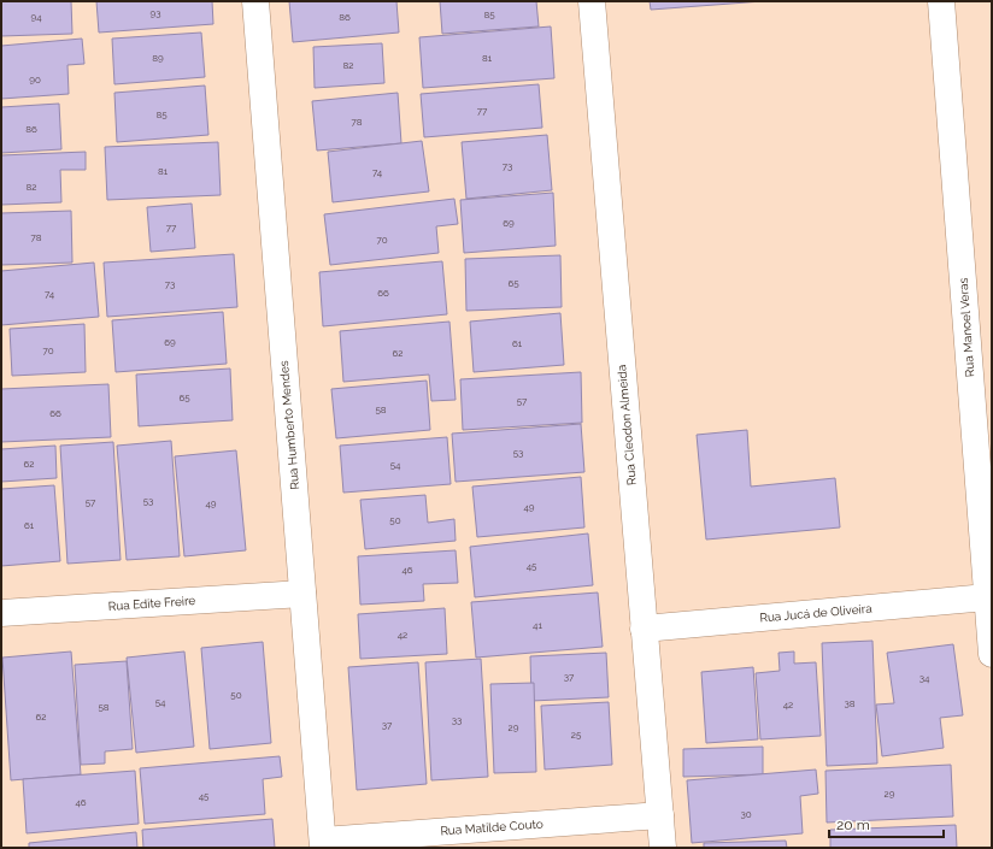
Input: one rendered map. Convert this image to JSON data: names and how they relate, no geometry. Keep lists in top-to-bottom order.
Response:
{
  "streets": {
    "street": [
      "Rua Manoel Veras",
      "Rua Humberto Mendes",
      "Rua Cleodon Almeida",
      "Rua Edite Freire",
      "Rua Jucá de Oliveira",
      "Rua Matilde Couto"
    ]
  },
  "crossings": [
    ["Rua Manoel Veras", "Rua Jucá de Oliveira"],
    ["Rua Humberto Mendes", "Rua Edite Freire"],
    ["Rua Humberto Mendes", "Rua Matilde Couto"],
    ["Rua Cleodon Almeida", "Rua Jucá de Oliveira"],
    ["Rua Cleodon Almeida", "Rua Matilde Couto"]
  ],
  "house_numbers": [
    "93",
    "85",
    "94",
    "86",
    "89",
    "81",
    "82",
    "90",
    "77",
    "85",
    "78",
    "86",
    "73",
    "81",
    "74",
    "82",
    "69",
    "77",
    "78",
    "70",
    "65",
    "73",
    "66",
    "74",
    "69",
    "61",
    "70",
    "62",
    "65",
    "57",
    "58",
    "66",
    "53",
    "62",
    "54",
    "53",
    "57",
    "49",
    "49",
    "50",
    "61",
    "45",
    "46",
    "41",
    "42",
    "37",
    "34",
    "50",
    "54",
    "38",
    "42",
    "58",
    "62",
    "33",
    "37",
    "29",
    "25",
    "29",
    "45",
    "46",
    "30"
  ],
  "scale_bar": "20 m"
}
